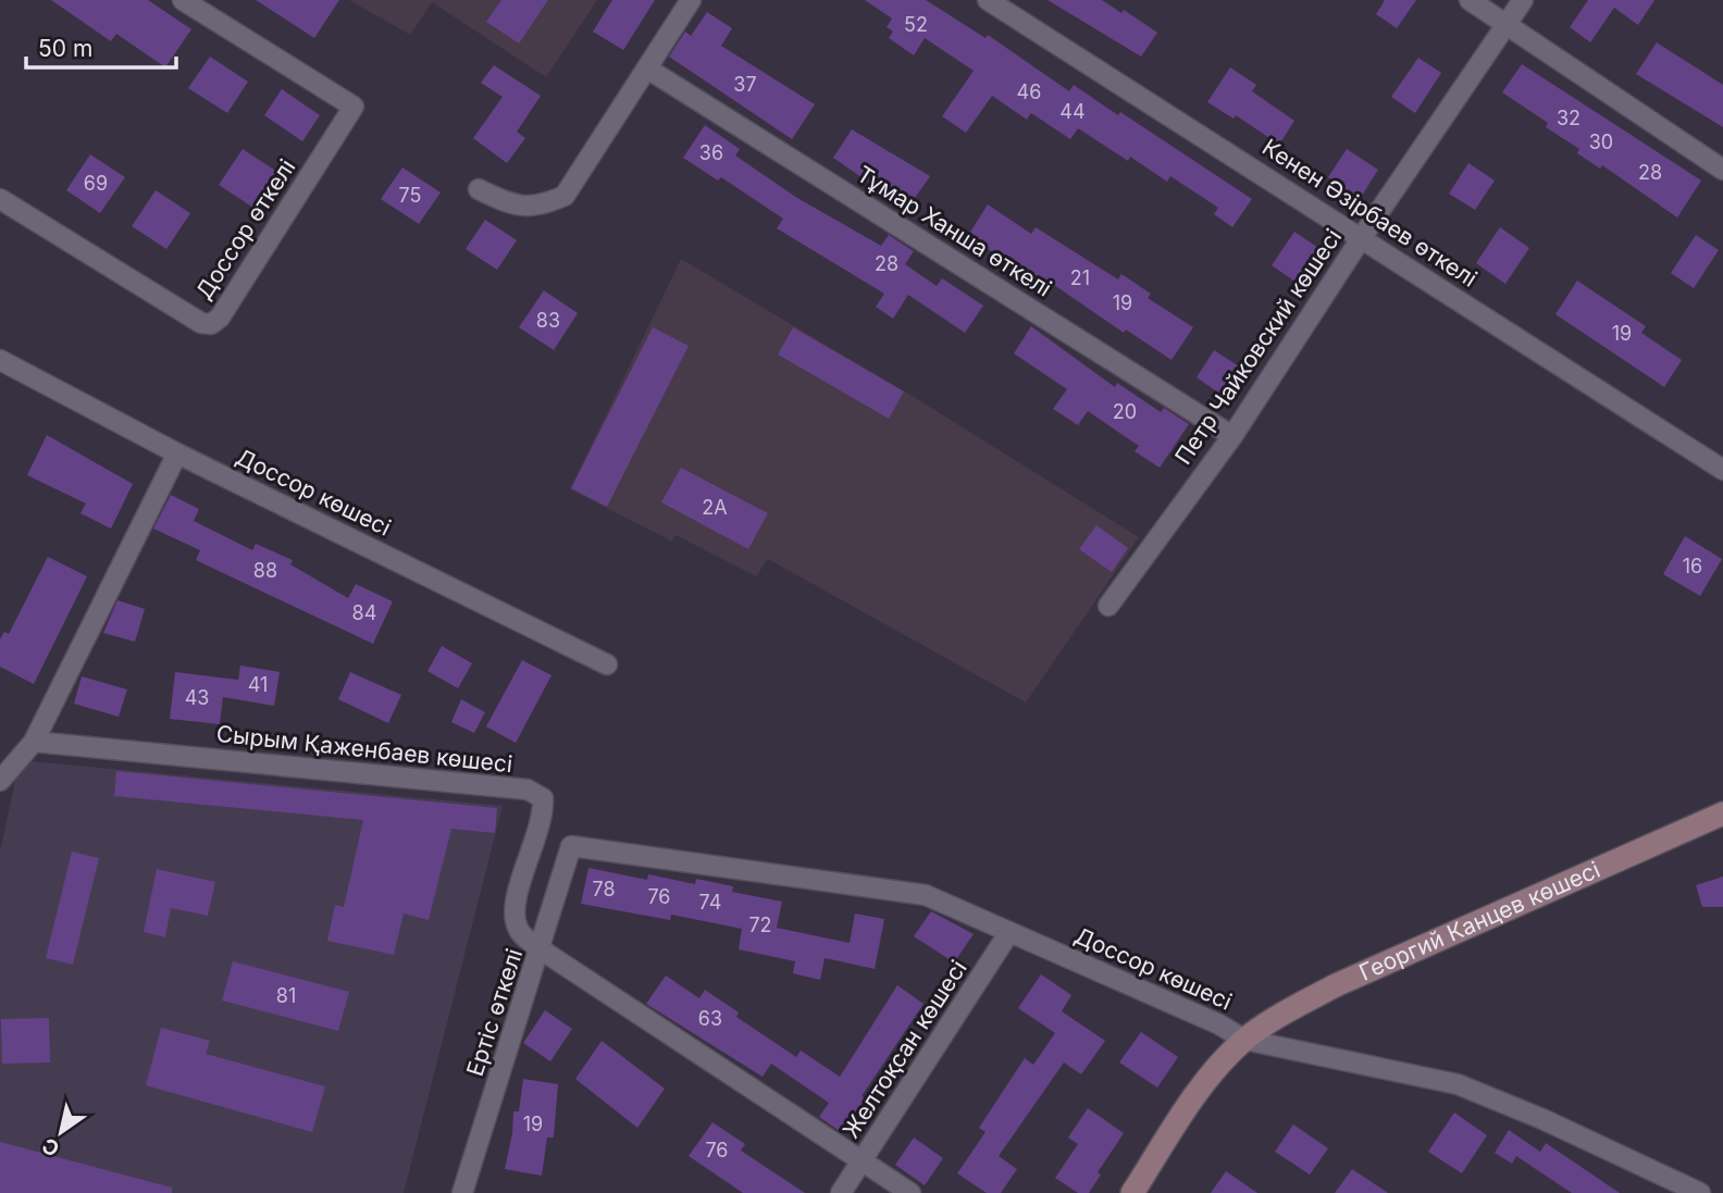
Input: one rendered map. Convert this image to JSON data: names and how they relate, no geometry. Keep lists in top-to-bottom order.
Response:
{
  "streets": {
    "main road": ["Георгий Канцев көшесі"],
    "street": [
      "Кенен Әзірбаев өткелі",
      "Доссор өткелі",
      "Тұмар Ханша өткелі",
      "Петр Чайковский көшесі",
      "Доссор көшесі",
      "Сырым Қаженбаев көшесі",
      "Ертіс өткелі",
      "Желтоқсан көшесі"
    ]
  },
  "crossings": [
    ["Кенен Әзірбаев өткелі", "Петр Чайковский көшесі"],
    ["Тұмар Ханша өткелі", "Петр Чайковский көшесі"],
    ["Доссор көшесі", "Георгий Канцев көшесі"],
    ["Доссор көшесі", "Ертіс өткелі"],
    ["Доссор көшесі", "Желтоқсан көшесі"],
    ["Сырым Қаженбаев көшесі", "Ертіс өткелі"],
    ["Сырым Қаженбаев көшесі", "Желтоқсан көшесі"]
  ],
  "house_numbers": [
    "52",
    "37",
    "46",
    "44",
    "32",
    "30",
    "36",
    "28",
    "69",
    "75",
    "28",
    "21",
    "19",
    "83",
    "19",
    "20",
    "2А",
    "16",
    "88",
    "84",
    "41",
    "43",
    "78",
    "76",
    "74",
    "72",
    "81",
    "63",
    "19",
    "76"
  ],
  "scale_bar": "50 m",
  "north": "bottom left"
}
